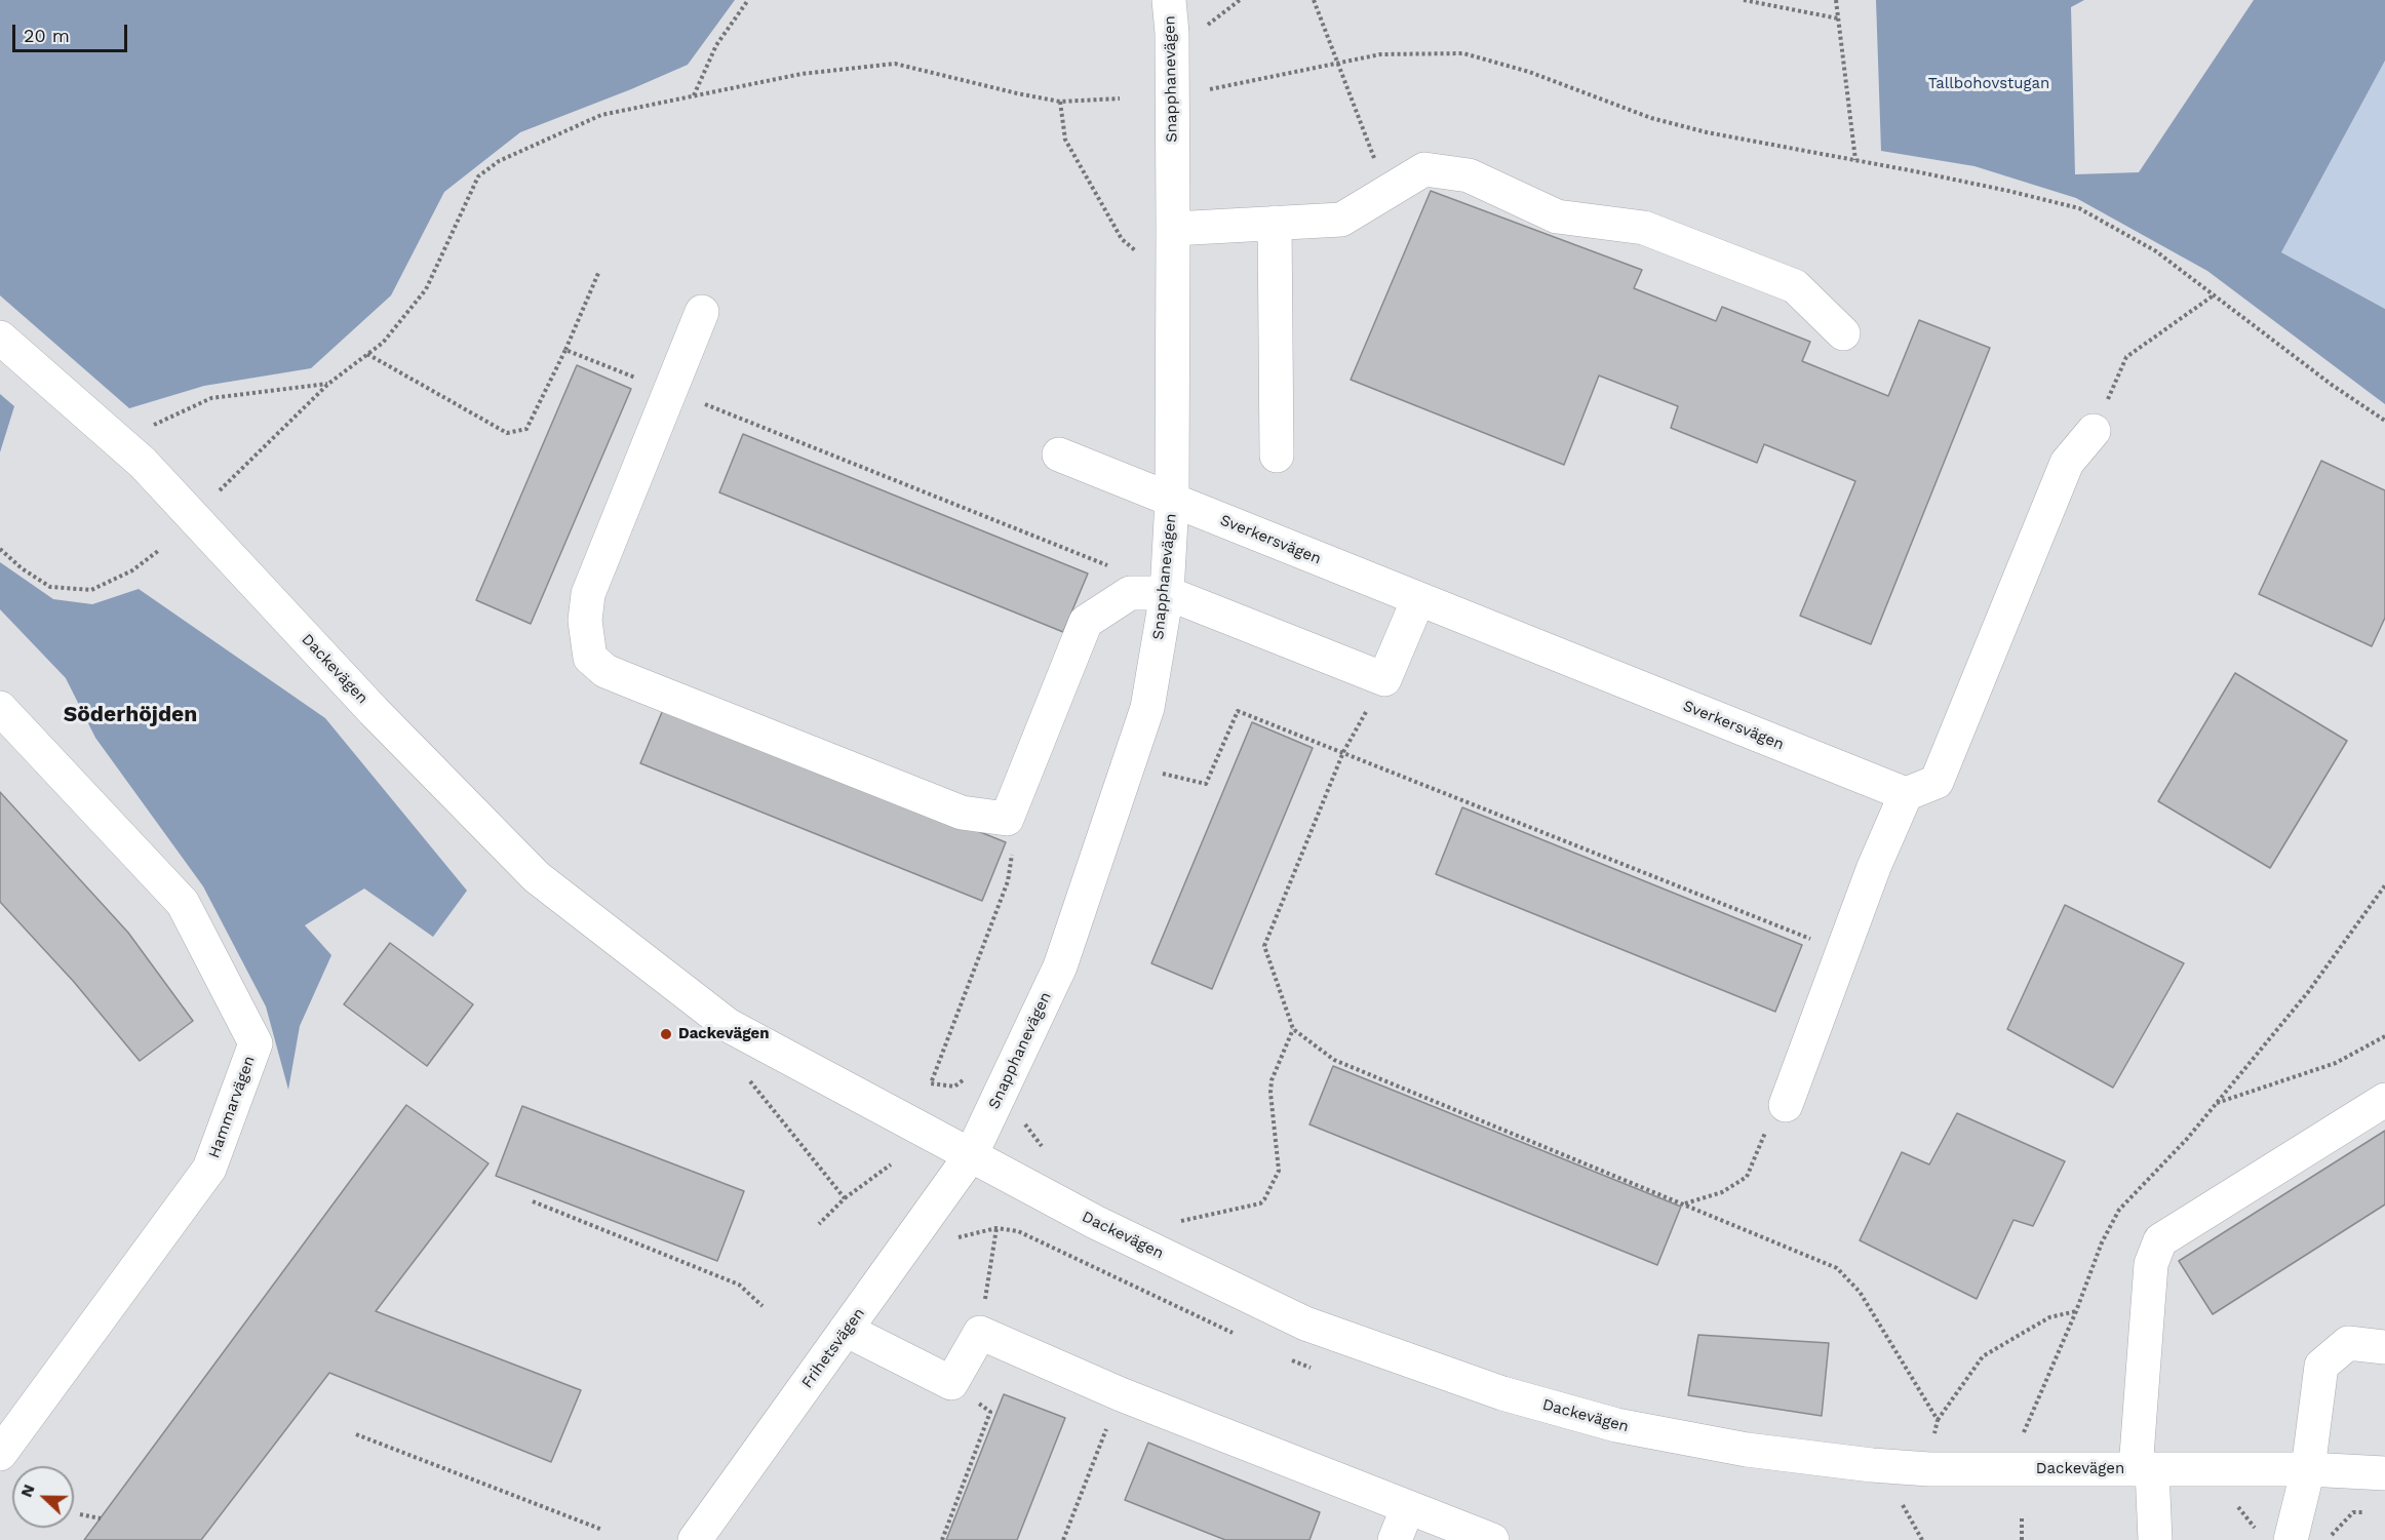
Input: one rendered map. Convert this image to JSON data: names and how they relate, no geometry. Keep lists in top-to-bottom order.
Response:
{
  "streets": {
    "street": [
      "Snapphanevägen",
      "Sverkersvägen",
      "Dackevägen",
      "Hammarvägen",
      "Frihetsvägen"
    ]
  },
  "crossings": [
    ["Snapphanevägen", "Sverkersvägen"],
    ["Snapphanevägen", "Dackevägen"],
    ["Snapphanevägen", "Frihetsvägen"],
    ["Dackevägen", "Frihetsvägen"]
  ],
  "districts": ["Söderhöjden"],
  "parks": ["Tallbohovstugan"],
  "places": ["Dackevägen"],
  "scale_bar": "20 m",
  "north": "left"
}
